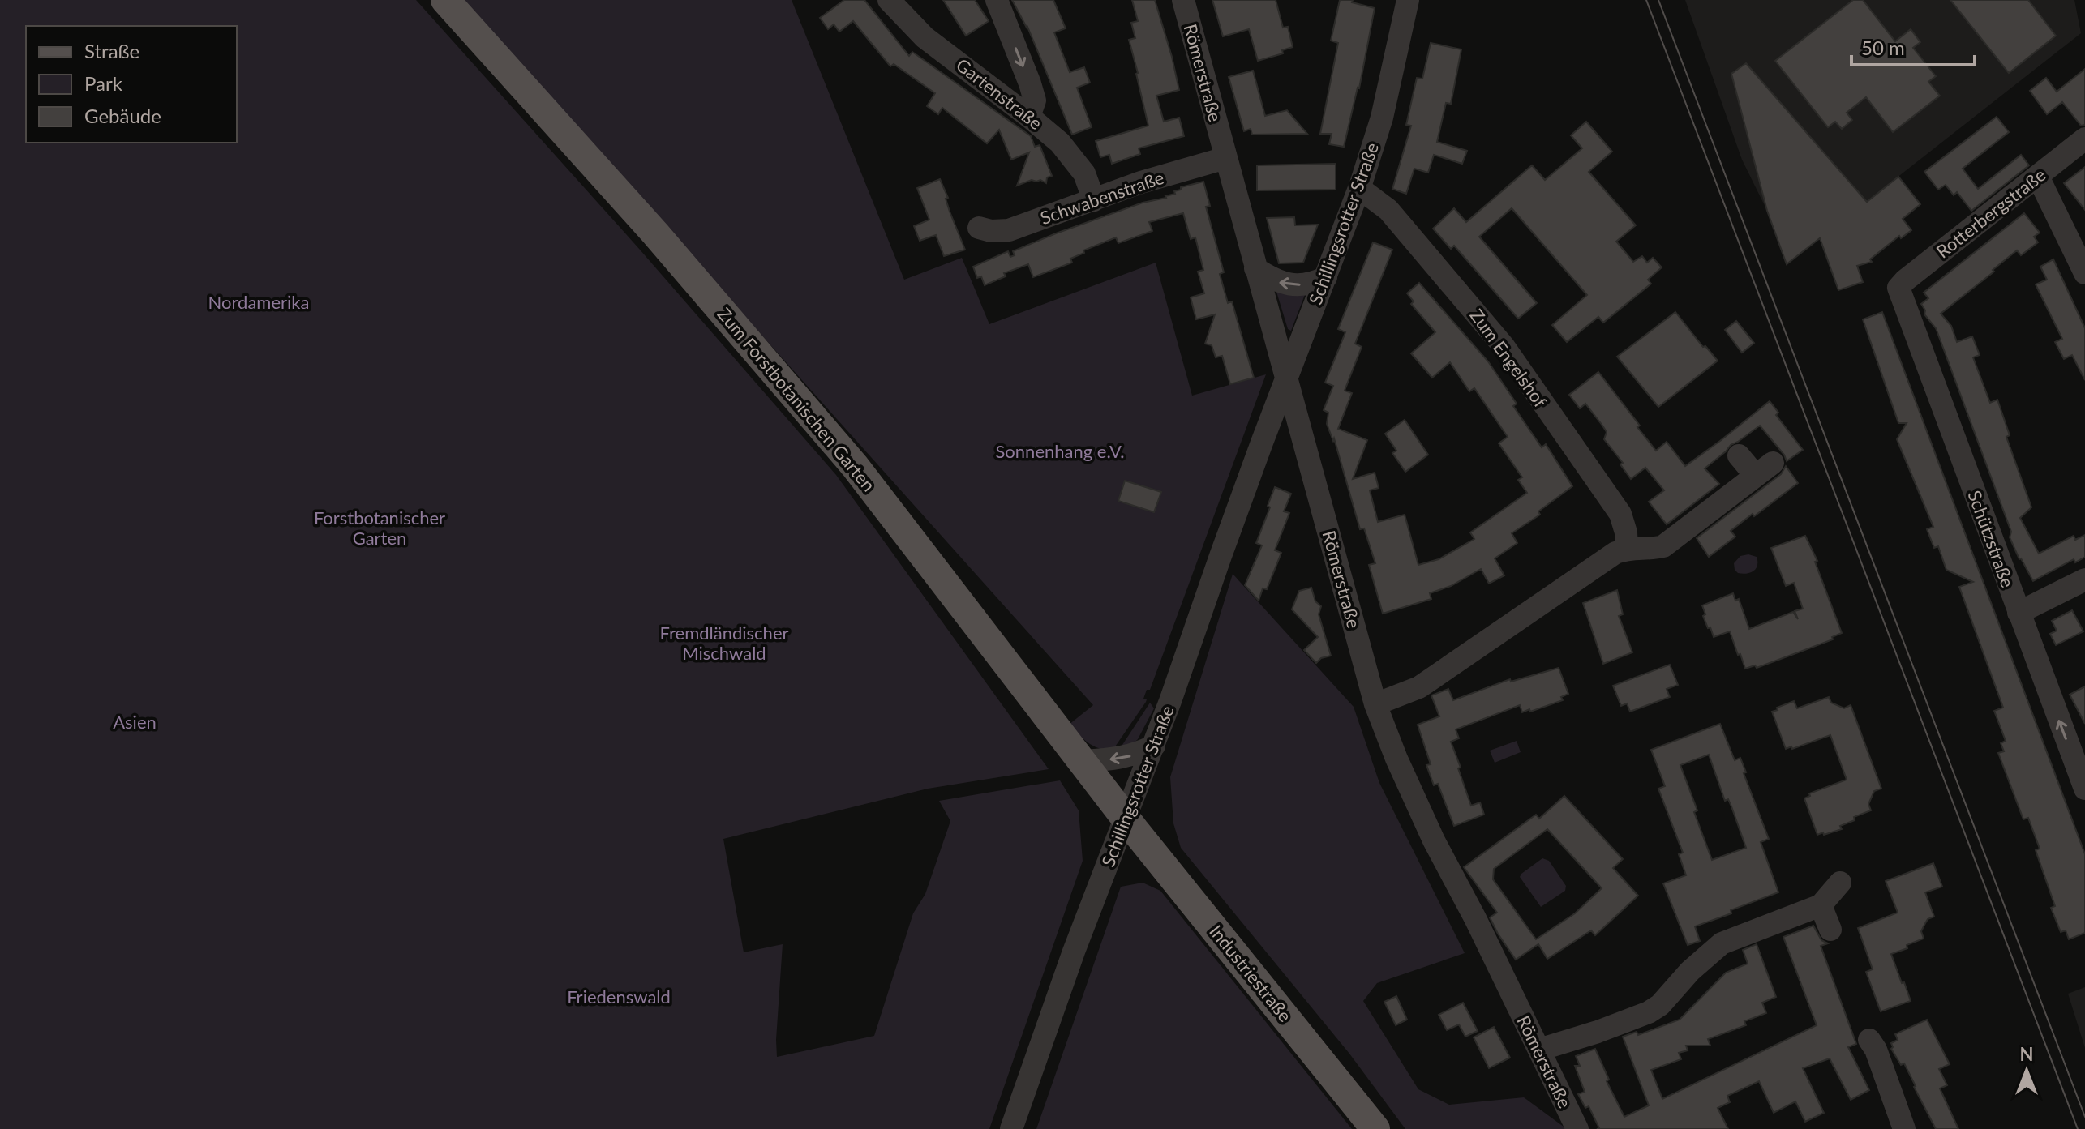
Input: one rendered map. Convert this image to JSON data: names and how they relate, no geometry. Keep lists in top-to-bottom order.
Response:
{
  "streets": {
    "main road": ["Zum Forstbotanischen Garten", "Industriestraße"],
    "street": [
      "Römerstraße",
      "Gartenstraße",
      "Schwabenstraße",
      "Rotterbergstraße",
      "Schillingsrotter Straße",
      "Zum Engelshof",
      "Schützstraße"
    ]
  },
  "crossings": [
    ["Römerstraße", "Schwabenstraße"],
    ["Römerstraße", "Schillingsrotter Straße"],
    ["Gartenstraße", "Schwabenstraße"],
    ["Rotterbergstraße", "Schützstraße"],
    ["Schillingsrotter Straße", "Zum Engelshof"],
    ["Schillingsrotter Straße", "Zum Forstbotanischen Garten"],
    ["Schillingsrotter Straße", "Industriestraße"],
    ["Zum Forstbotanischen Garten", "Industriestraße"]
  ],
  "one_way": ["Schützstraße"],
  "parks": [
    "Nordamerika",
    "Sonnenhang e.V.",
    "Forstbotanischer Garten",
    "Fremdländischer Mischwald",
    "Asien",
    "Friedenswald"
  ],
  "legend": ["Straße", "Park", "Gebäude"],
  "scale_bar": "50 m",
  "north": "top"
}
